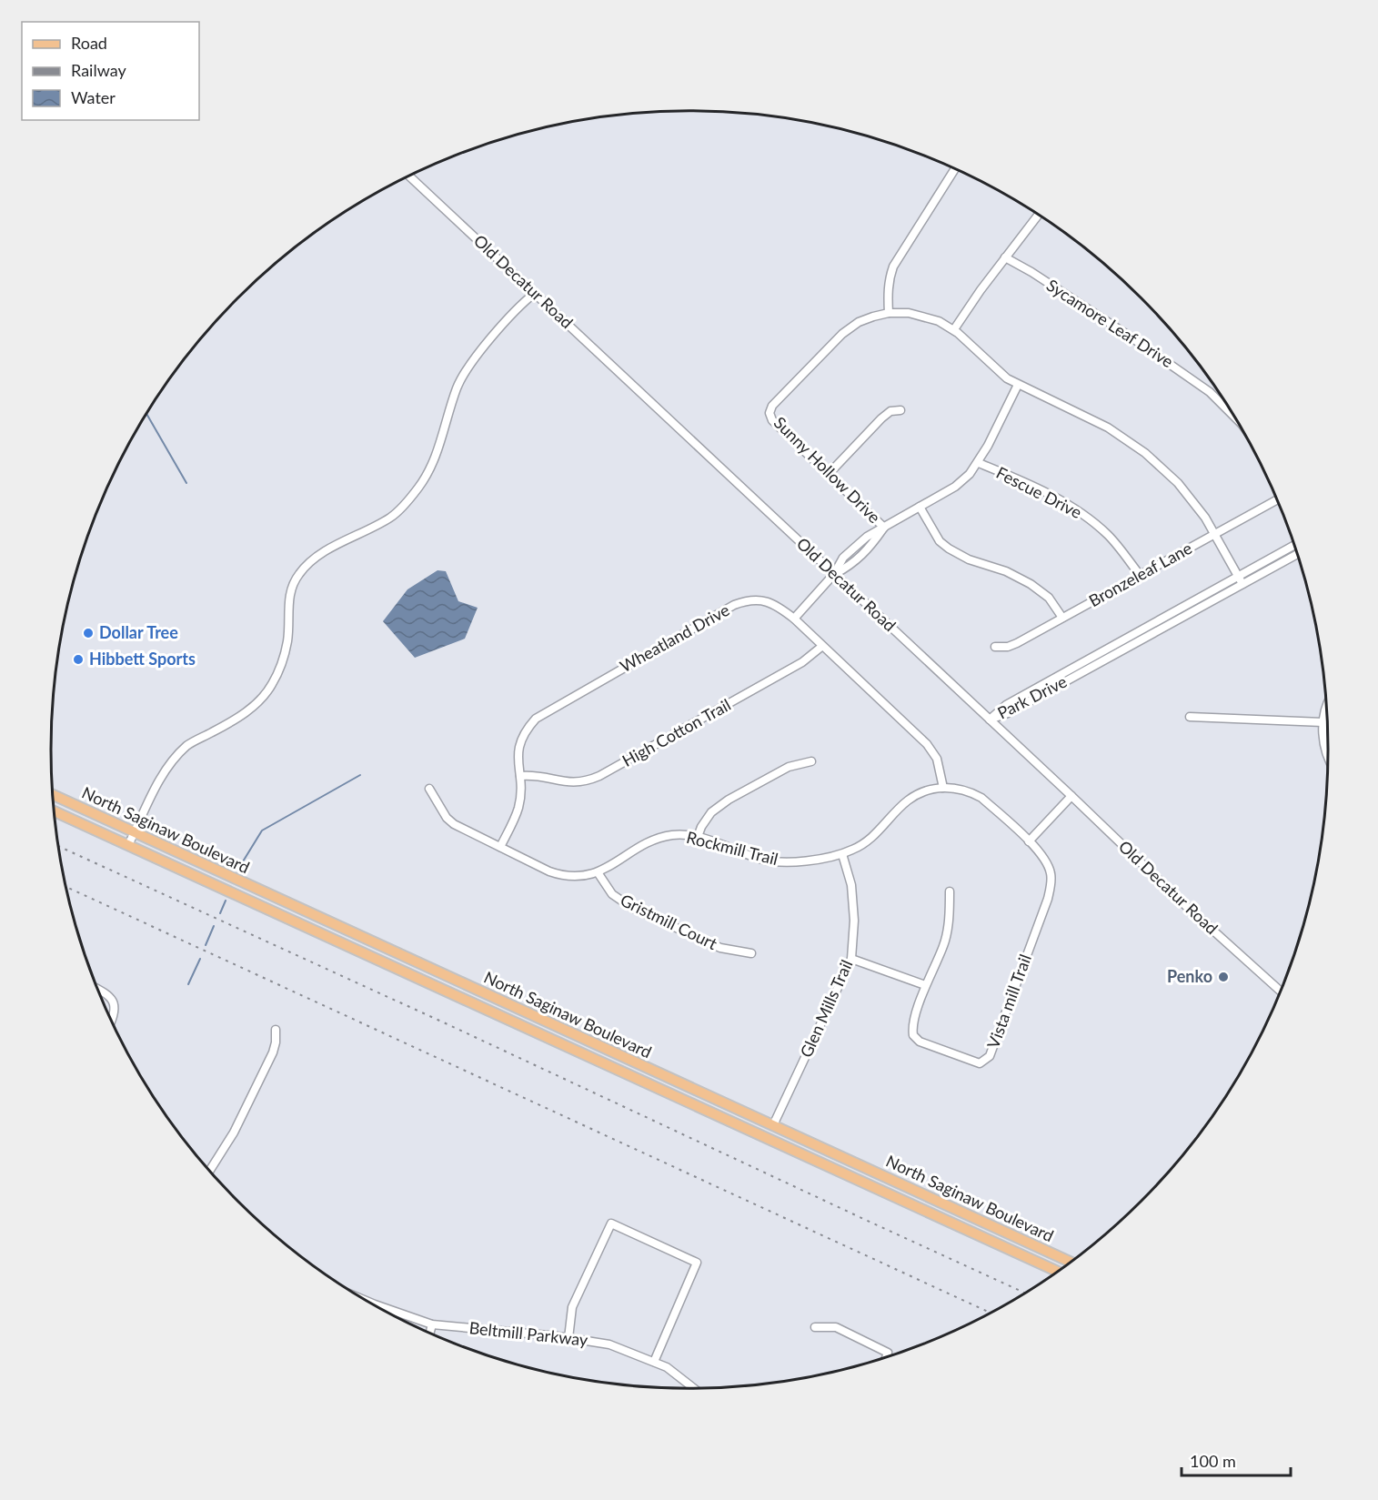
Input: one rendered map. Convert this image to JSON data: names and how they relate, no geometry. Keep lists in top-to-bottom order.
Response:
{
  "streets": {
    "main road": ["North Saginaw Boulevard"],
    "street": [
      "Old Decatur Road",
      "Sycamore Leaf Drive",
      "Sunny Hollow Drive",
      "Fescue Drive",
      "Bronzeleaf Lane",
      "Wheatland Drive",
      "Park Drive",
      "High Cotton Trail",
      "Rockmill Trail",
      "Gristmill Court",
      "Vista mill Trail",
      "Glen Mills Trail",
      "Beltmill Parkway"
    ]
  },
  "crossings": [
    ["Old Decatur Road", "Park Drive"],
    ["Fescue Drive", "Bronzeleaf Lane"],
    ["Wheatland Drive", "High Cotton Trail"],
    ["Wheatland Drive", "Rockmill Trail"],
    ["North Saginaw Boulevard", "Glen Mills Trail"],
    ["Rockmill Trail", "Gristmill Court"],
    ["Rockmill Trail", "Vista mill Trail"],
    ["Rockmill Trail", "Glen Mills Trail"]
  ],
  "places": ["Dollar Tree", "Hibbett Sports", "Penko"],
  "legend": ["Road", "Railway", "Water"],
  "scale_bar": "100 m"
}
